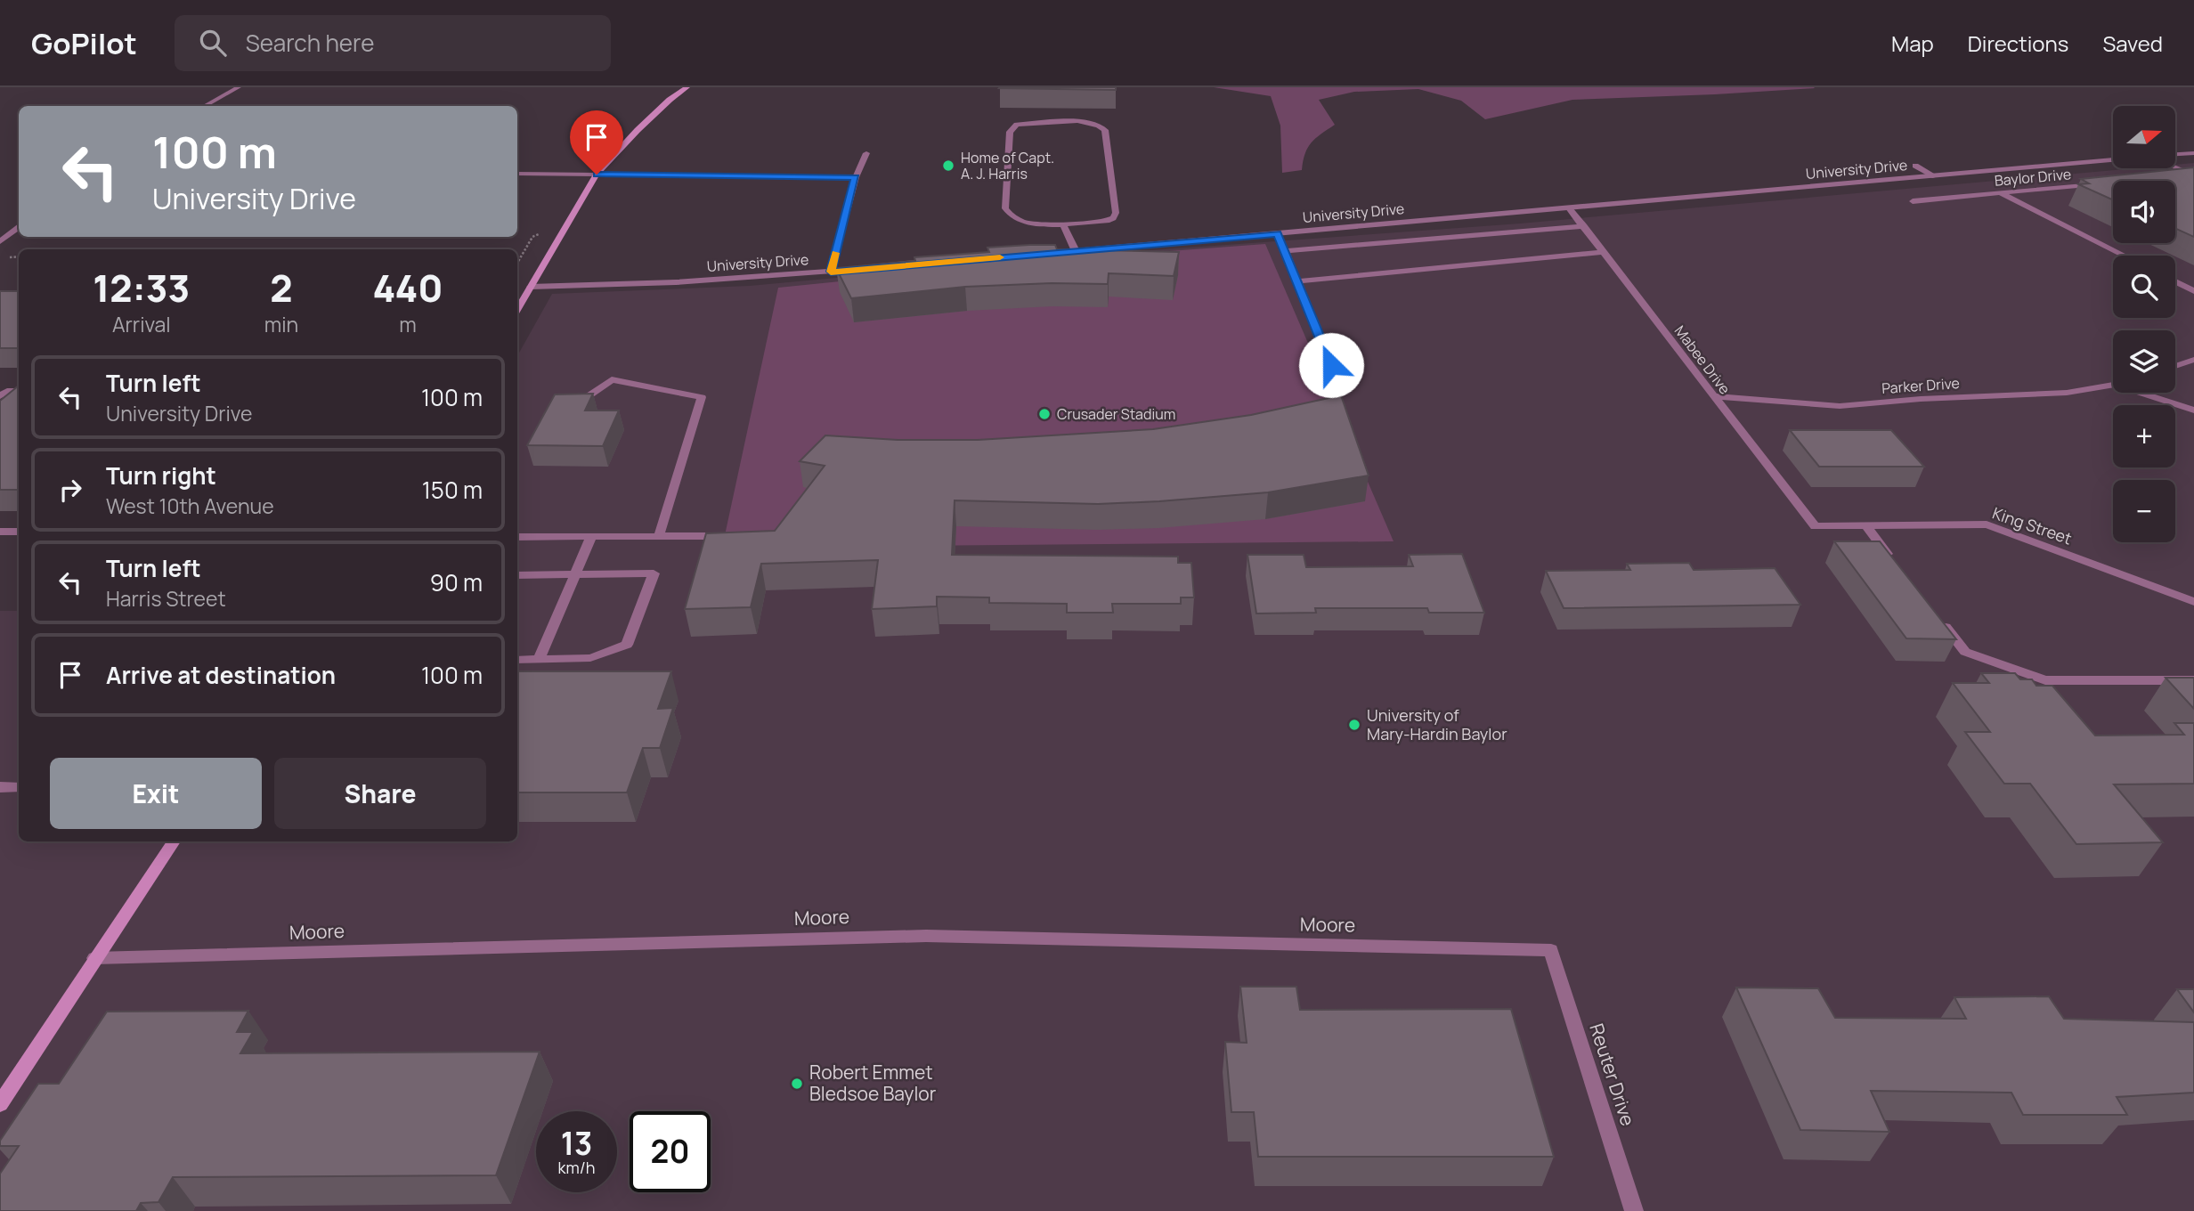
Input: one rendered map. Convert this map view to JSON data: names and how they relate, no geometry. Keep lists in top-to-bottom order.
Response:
{
  "streets": {
    "street": [
      "University Drive",
      "Baylor Drive",
      "Mabee Drive",
      "Parker Drive",
      "King Street",
      "Moore",
      "Reuter Drive"
    ]
  },
  "crossings": [
    ["University Drive", "Mabee Drive"],
    ["Mabee Drive", "Parker Drive"],
    ["Mabee Drive", "King Street"],
    ["Moore", "Reuter Drive"]
  ],
  "places": [
    "Home of Capt. A. J. Harris",
    "Crusader Stadium",
    "University of Mary-Hardin Baylor",
    "Robert Emmet Bledsoe Baylor"
  ],
  "north": "right",
  "page": {
    "header": "GoPilot",
    "search": "Search here",
    "nav": ["Map", "Directions", "Saved"],
    "map_buttons": ["+", "−"],
    "turn": ["100 m", "University Drive"],
    "eta": [
      "12:33",
      "Arrival",
      "2",
      "min",
      "440",
      "m"
    ],
    "list": [
      {
        "name": "Turn left",
        "note": "University Drive",
        "value": "100 m"
      },
      {
        "name": "Turn right",
        "note": "West 10th Avenue",
        "value": "150 m"
      },
      {
        "name": "Turn left",
        "note": "Harris Street",
        "value": "90 m"
      },
      {
        "name": "Arrive at destination",
        "value": "100 m"
      }
    ],
    "buttons": ["Exit", "Share"],
    "speed": "13 km/h",
    "limit": "20"
  }
}
